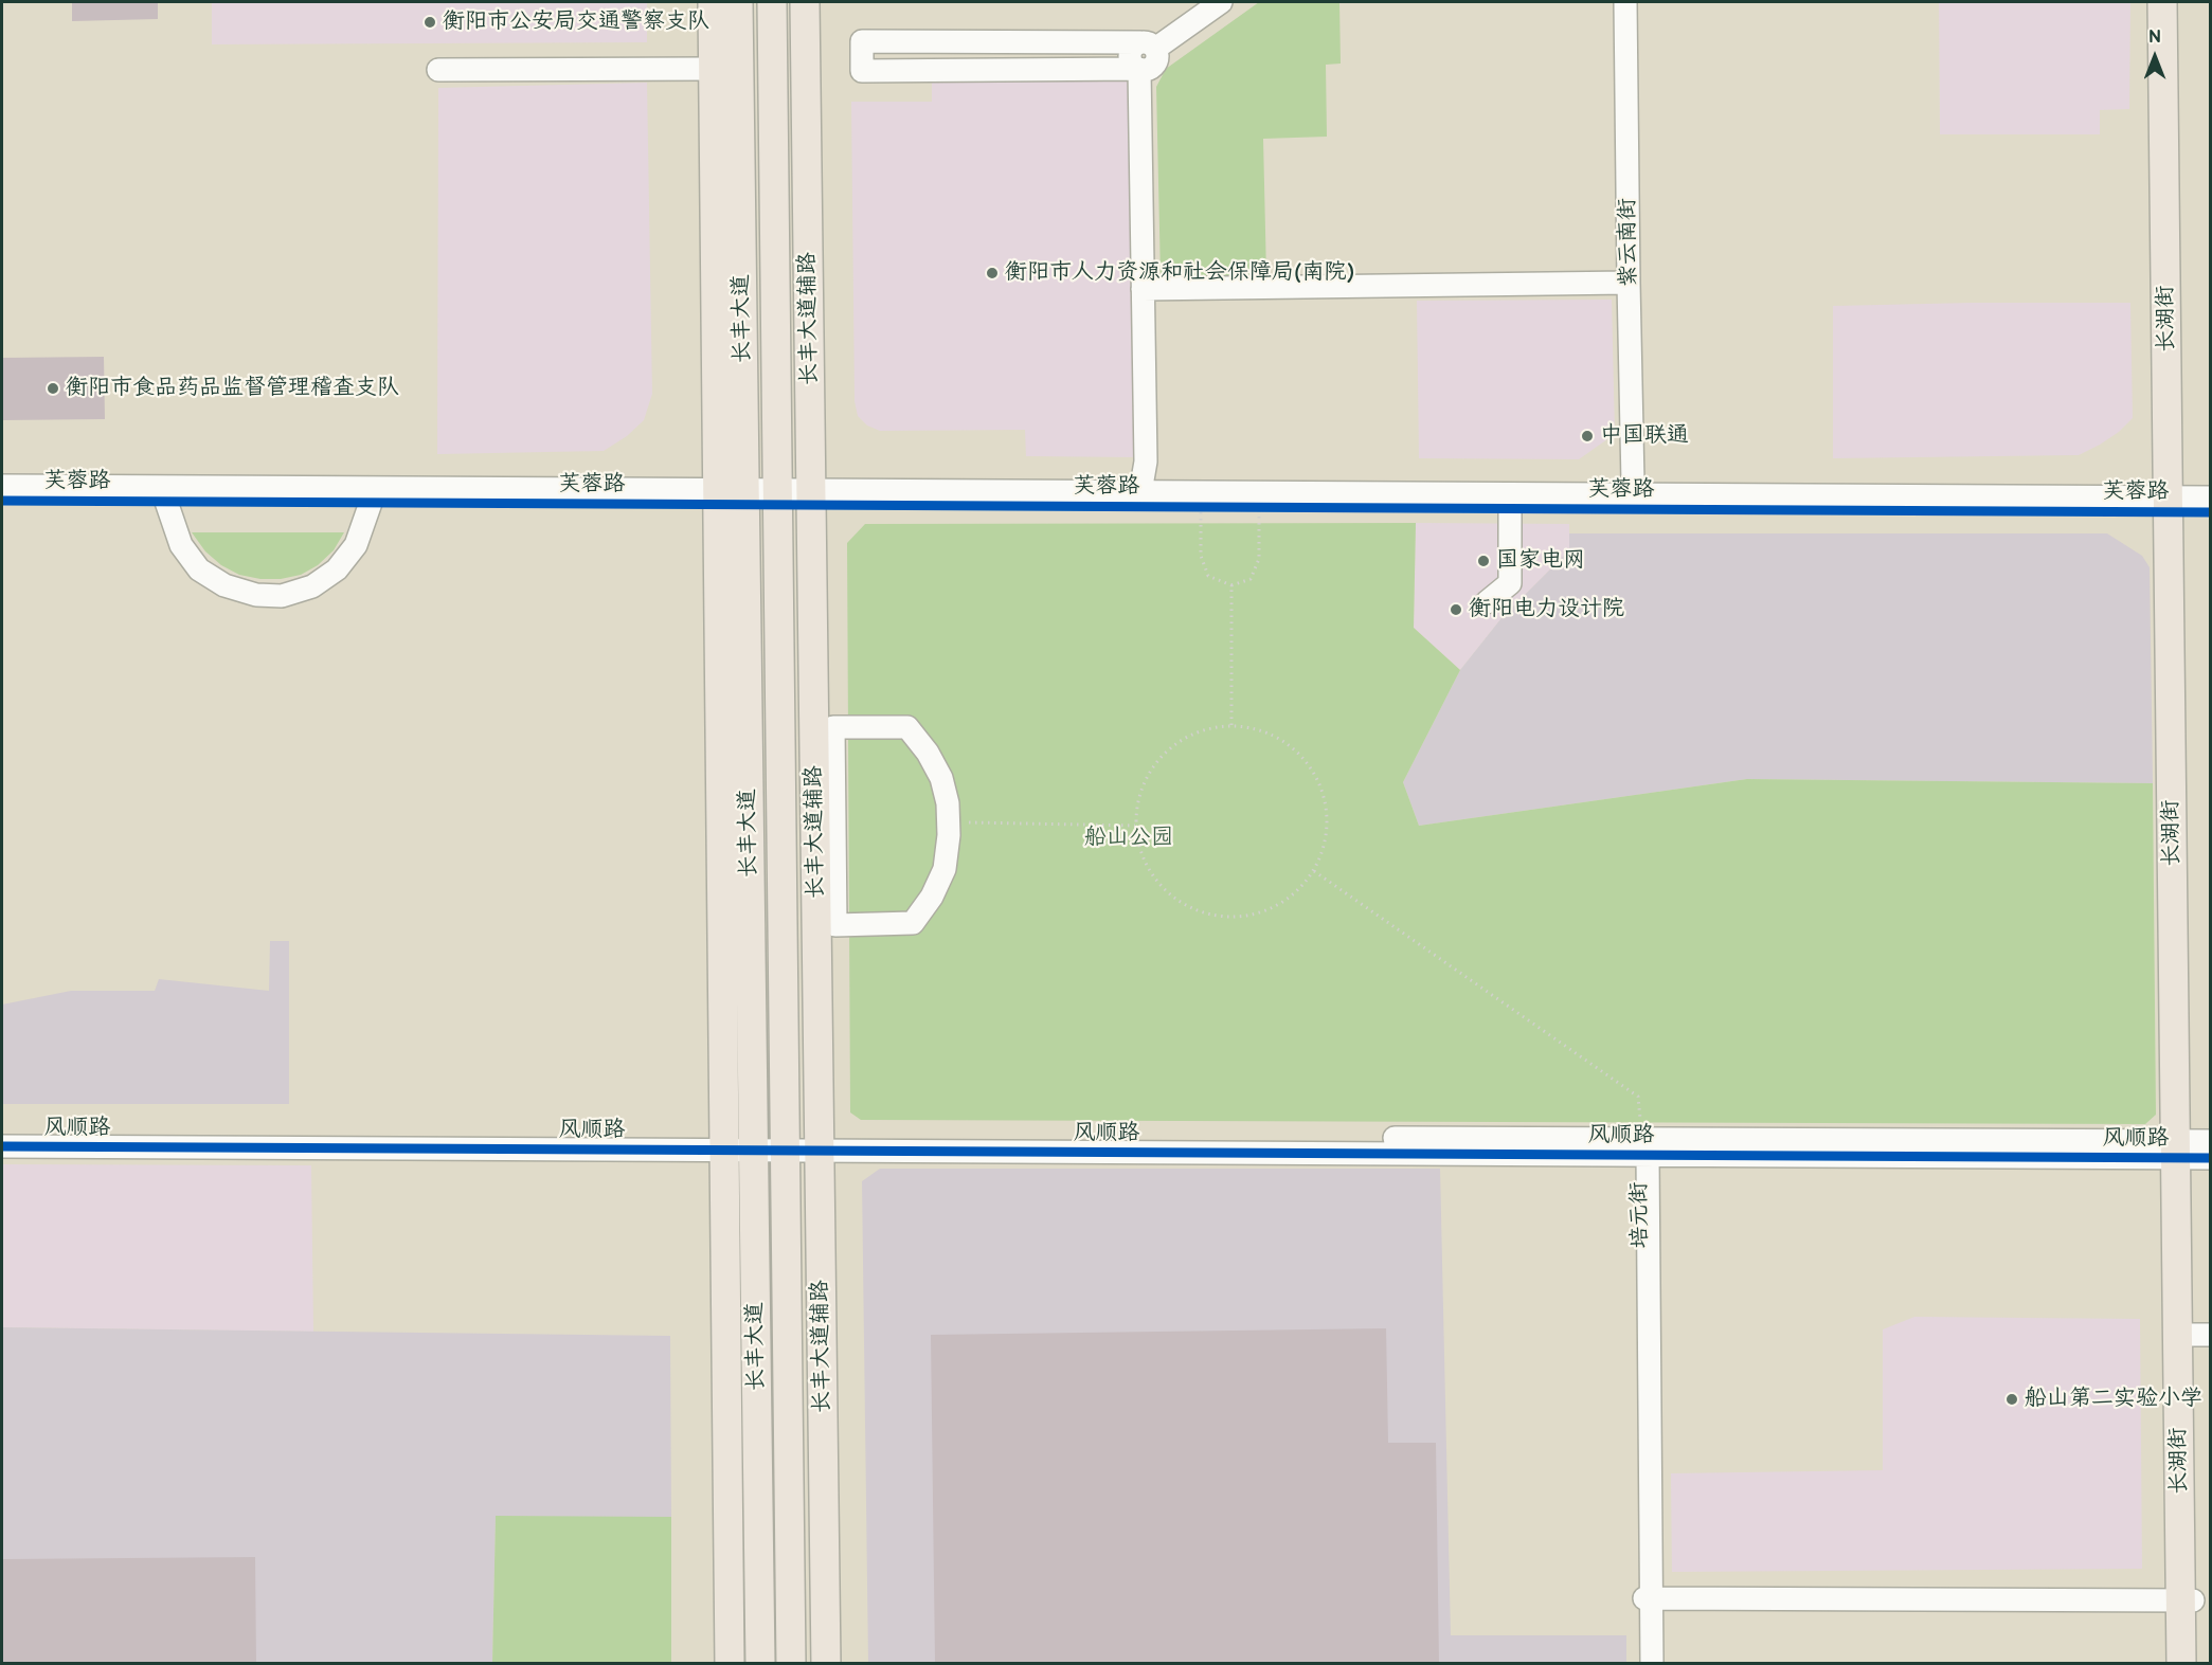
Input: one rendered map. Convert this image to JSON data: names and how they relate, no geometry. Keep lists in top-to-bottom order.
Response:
{
  "streets": {
    "main road": ["长丰大道", "长丰大道辅路", "长湖街"],
    "street": [
      "紫云南街",
      "芙蓉路",
      "风顺路",
      "培元街"
    ]
  },
  "crossings": [
    ["长丰大道", "芙蓉路"],
    ["长丰大道", "风顺路"],
    ["长丰大道辅路", "芙蓉路"],
    ["长丰大道辅路", "风顺路"],
    ["长湖街", "芙蓉路"],
    ["长湖街", "风顺路"],
    ["风顺路", "培元街"]
  ],
  "parks": ["船山公园"],
  "places": [
    "衡阳市公安局交通警察支队",
    "衡阳市人力资源和社会保障局(南院)",
    "衡阳市食品药品监督管理稽查支队",
    "中国联通",
    "国家电网",
    "衡阳电力设计院",
    "船山第二实验小学"
  ],
  "north": "top"
}
